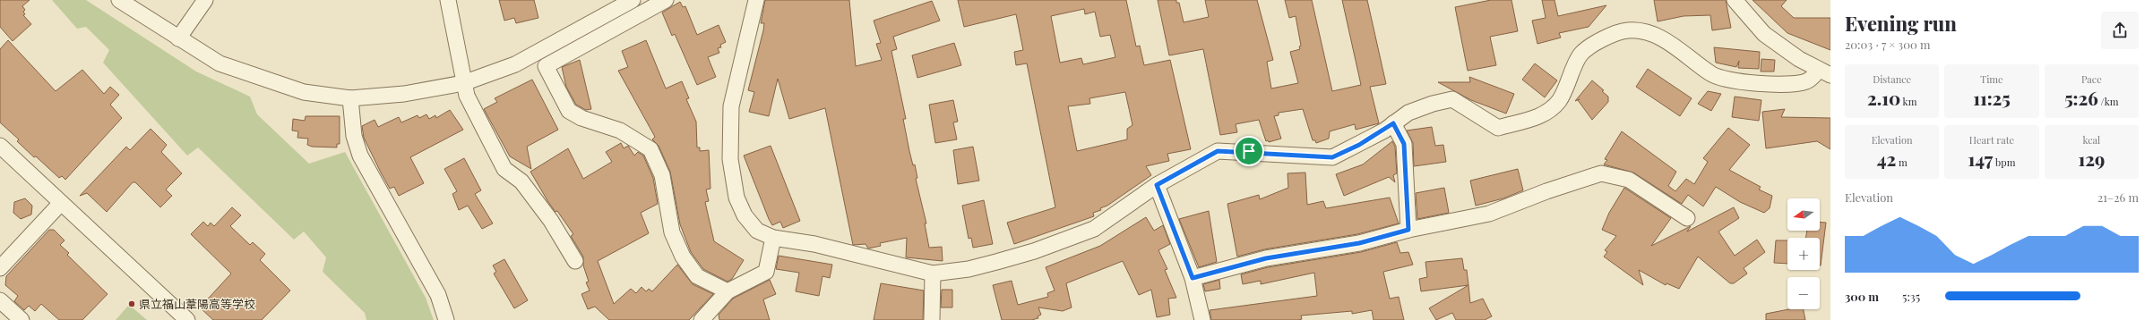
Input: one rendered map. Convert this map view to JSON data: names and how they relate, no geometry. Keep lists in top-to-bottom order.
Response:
{
  "places": ["県立福山葦陽高等学校"],
  "north": "left",
  "page": {
    "heading": ["Evening run", "20:03 · 7 × 300 m"],
    "stats": [
      ["Distance", "2.10 km"],
      ["Time", "11:25"],
      ["Pace", "5:26 /km"],
      ["Elevation", "42 m"],
      ["Heart rate", "147 bpm"],
      ["kcal", "129"]
    ],
    "chart": ["Elevation", "21–26 m"],
    "map_buttons": ["+", "−"],
    "list": [
      {
        "name": "300 m",
        "note": "5:35"
      }
    ]
  }
}
